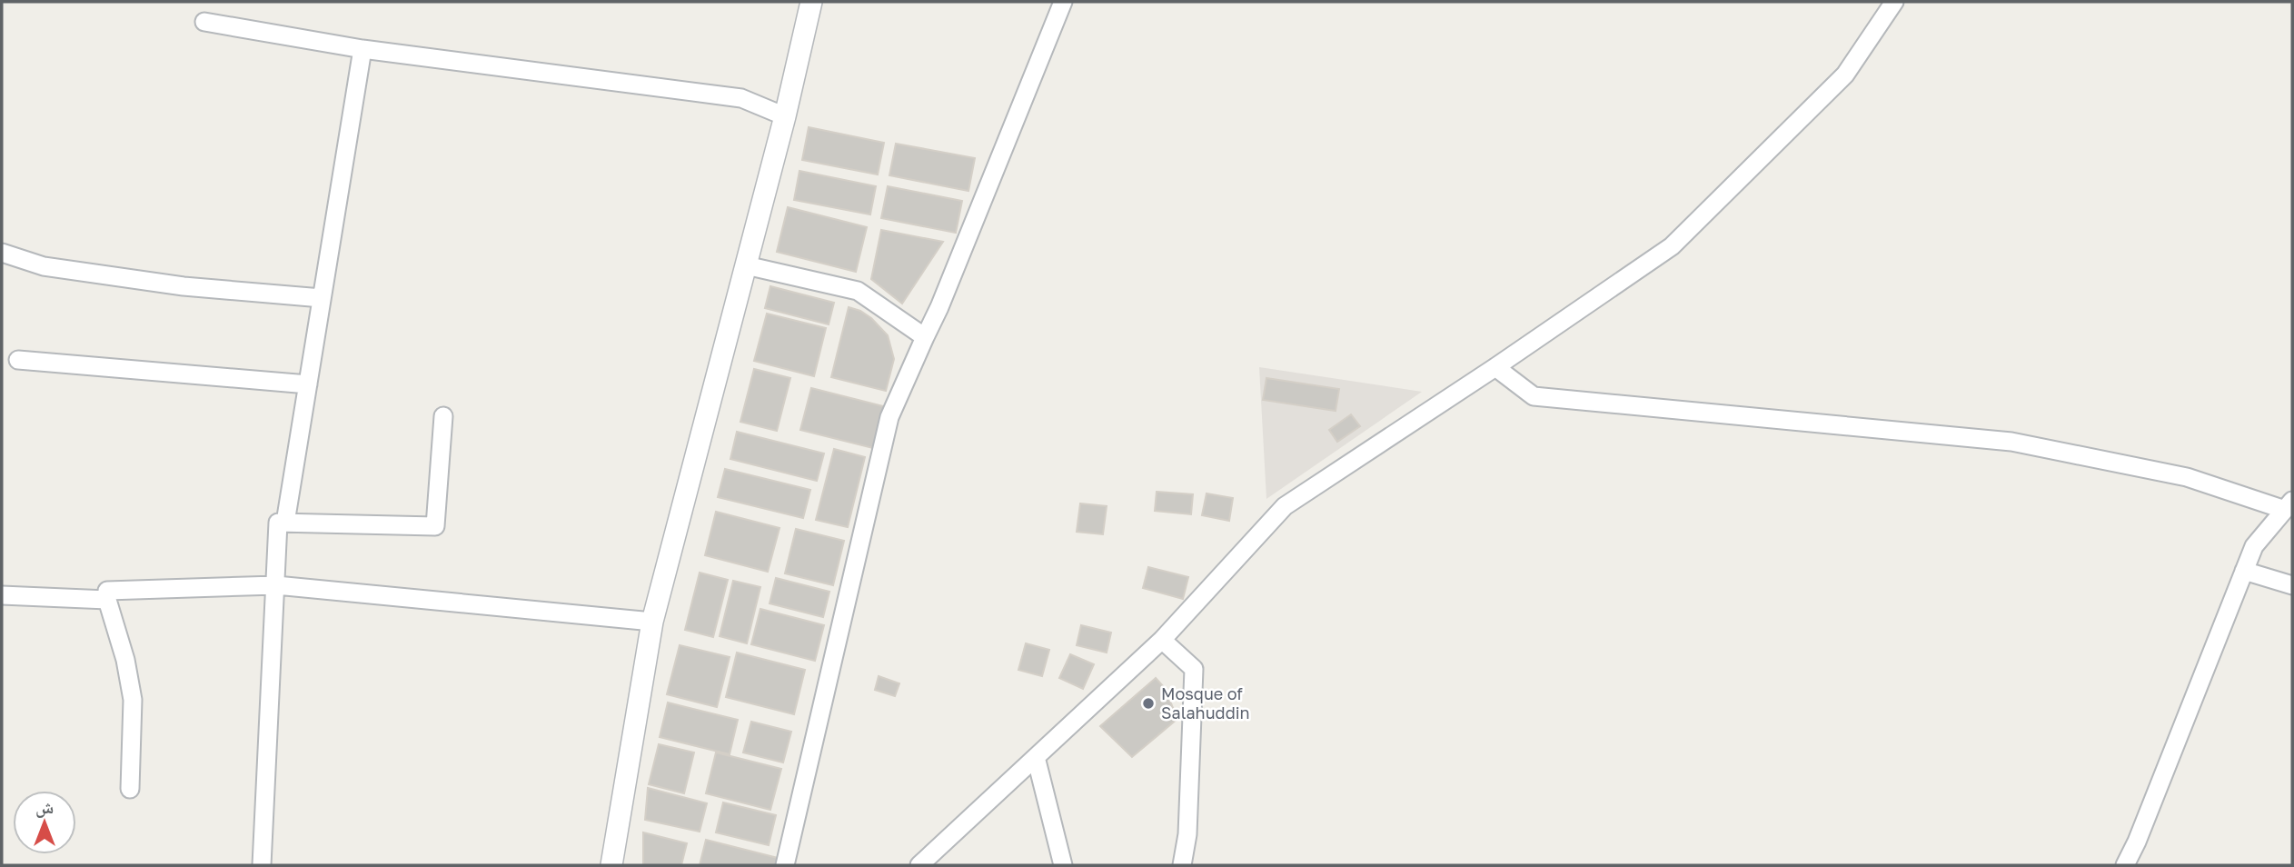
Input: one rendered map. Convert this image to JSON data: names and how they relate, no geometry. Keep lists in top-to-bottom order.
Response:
{
  "places": ["Mosque of Salahuddin"],
  "north": "top"
}
